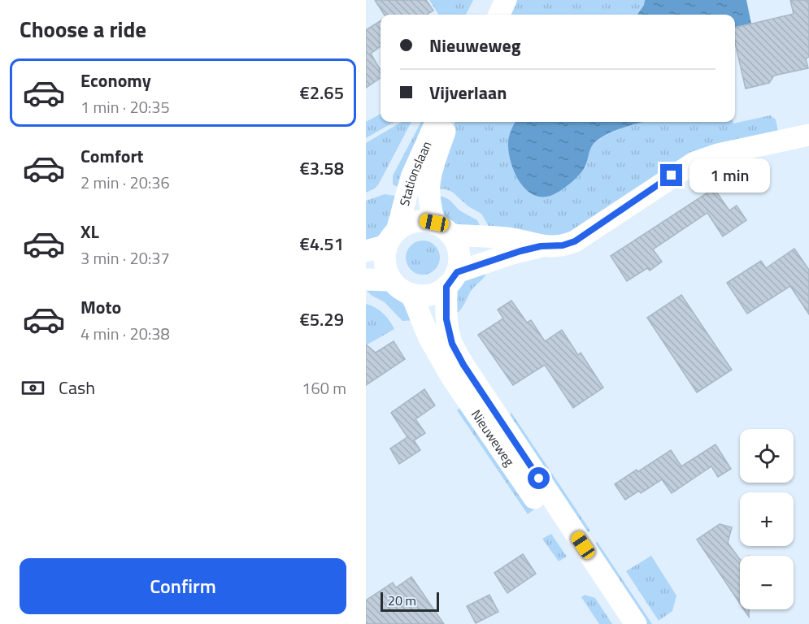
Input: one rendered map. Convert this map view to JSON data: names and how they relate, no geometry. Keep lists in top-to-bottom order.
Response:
{
  "streets": {
    "street": ["Stationslaan", "Nieuweweg"]
  },
  "crossings": [
    ["Stationslaan", "Nieuweweg"]
  ],
  "scale_bar": "20 m",
  "page": {
    "heading": "Choose a ride",
    "banner": ["Nieuweweg", "Vijverlaan"],
    "list": [
      {
        "name": "Economy",
        "note": "1 min · 20:35",
        "value": "€2.65"
      },
      {
        "name": "Comfort",
        "note": "2 min · 20:36",
        "value": "€3.58"
      },
      {
        "name": "XL",
        "note": "3 min · 20:37",
        "value": "€4.51"
      },
      {
        "name": "Moto",
        "note": "4 min · 20:38",
        "value": "€5.29"
      }
    ],
    "bubble": "1 min",
    "pay": ["Cash", "160 m"],
    "map_buttons": ["+", "−"],
    "buttons": "Confirm",
    "scale": "20 m"
  }
}
